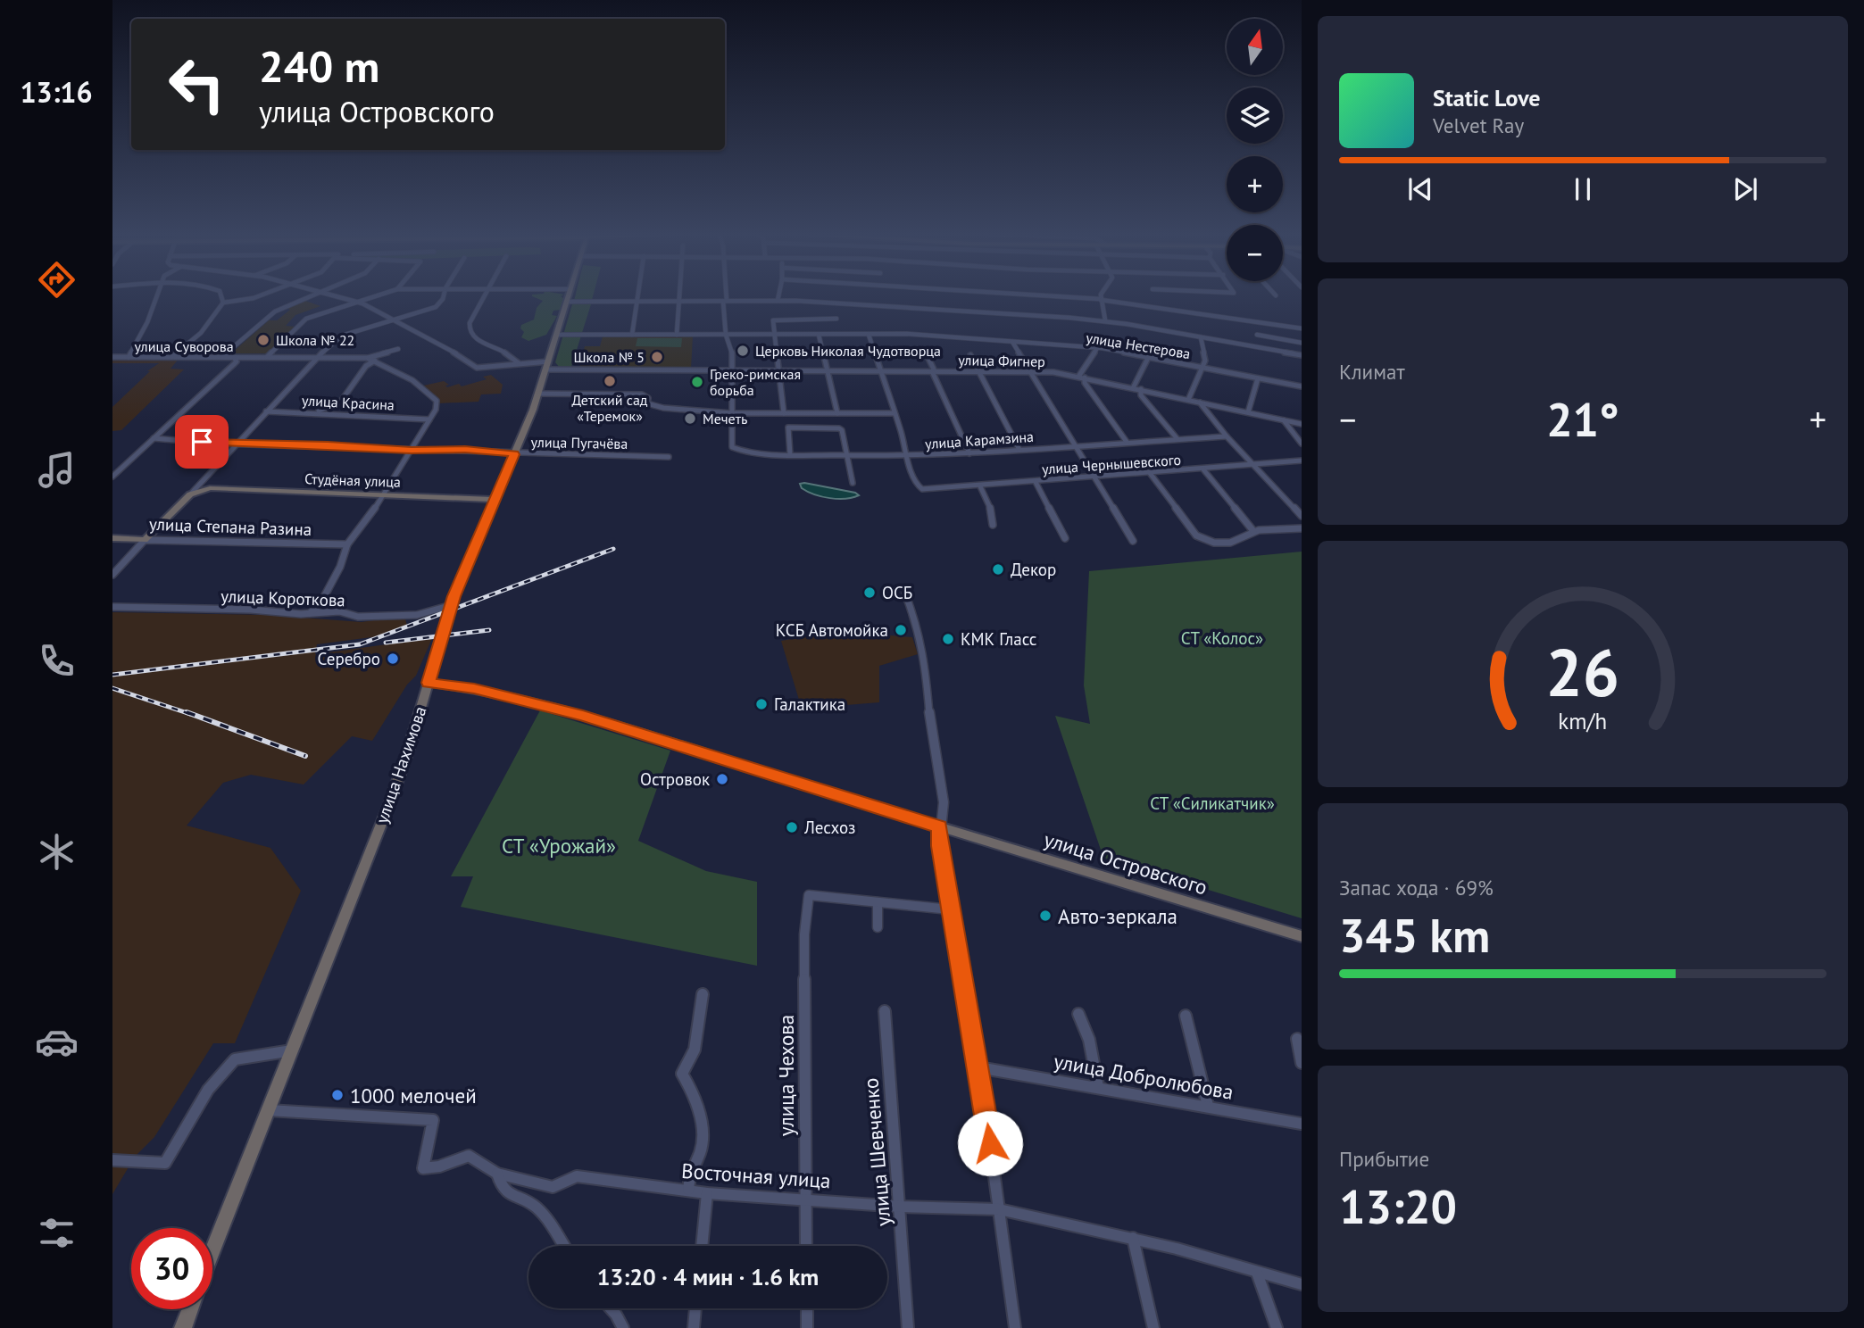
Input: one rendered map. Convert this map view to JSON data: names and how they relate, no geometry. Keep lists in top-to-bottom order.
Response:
{
  "streets": {
    "main road": [
      "Студёная улица",
      "улица Степана Разина",
      "улица Нахимова",
      "улица Островского"
    ],
    "street": [
      "улица Нестерова",
      "улица Суворова",
      "улица Фигнер",
      "улица Красина",
      "улица Карамзина",
      "улица Пугачёва",
      "улица Чернышевского",
      "улица Короткова",
      "улица Чехова",
      "улица Добролюбова",
      "улица Шевченко",
      "Восточная улица"
    ]
  },
  "crossings": [
    ["улица Нестерова", "улица Нахимова"],
    ["улица Суворова", "улица Красина"],
    ["улица Фигнер", "улица Нахимова"],
    ["улица Карамзина", "улица Чернышевского"],
    ["улица Пугачёва", "улица Нахимова"],
    ["Студёная улица", "улица Нахимова"],
    ["улица Короткова", "улица Нахимова"],
    ["улица Нахимова", "улица Островского"],
    ["улица Нахимова", "Восточная улица"],
    ["улица Чехова", "Восточная улица"],
    ["улица Шевченко", "Восточная улица"]
  ],
  "parks": ["СТ «Колос»", "СТ «Силикатчик»", "СТ «Урожай»"],
  "places": [
    "Школа № 22",
    "Церковь Николая Чудотворца",
    "Школа № 5",
    "Детский сад «Теремок»",
    "Греко-римская борьба",
    "Мечеть",
    "Декор",
    "ОСБ",
    "КСБ Автомойка",
    "КМК Гласс",
    "Серебро",
    "Галактика",
    "Островок",
    "Лесхоз",
    "Авто-зеркала",
    "1000 мелочей"
  ],
  "north": "top",
  "page": {
    "tabs": "13:16",
    "map_buttons": ["+", "−"],
    "turn": ["240 m", "улица Островского"],
    "song": ["Static Love", "Velvet Ray"],
    "tile": [
      "Климат",
      ["Запас хода · 69%", "345 km"],
      ["Прибытие", "13:20"]
    ],
    "heat": ["−", "21°", "+"],
    "limit": "30",
    "trip": "13:20 · 4 мин · 1.6 km",
    "gauge": ["26", "km/h"]
  }
}
